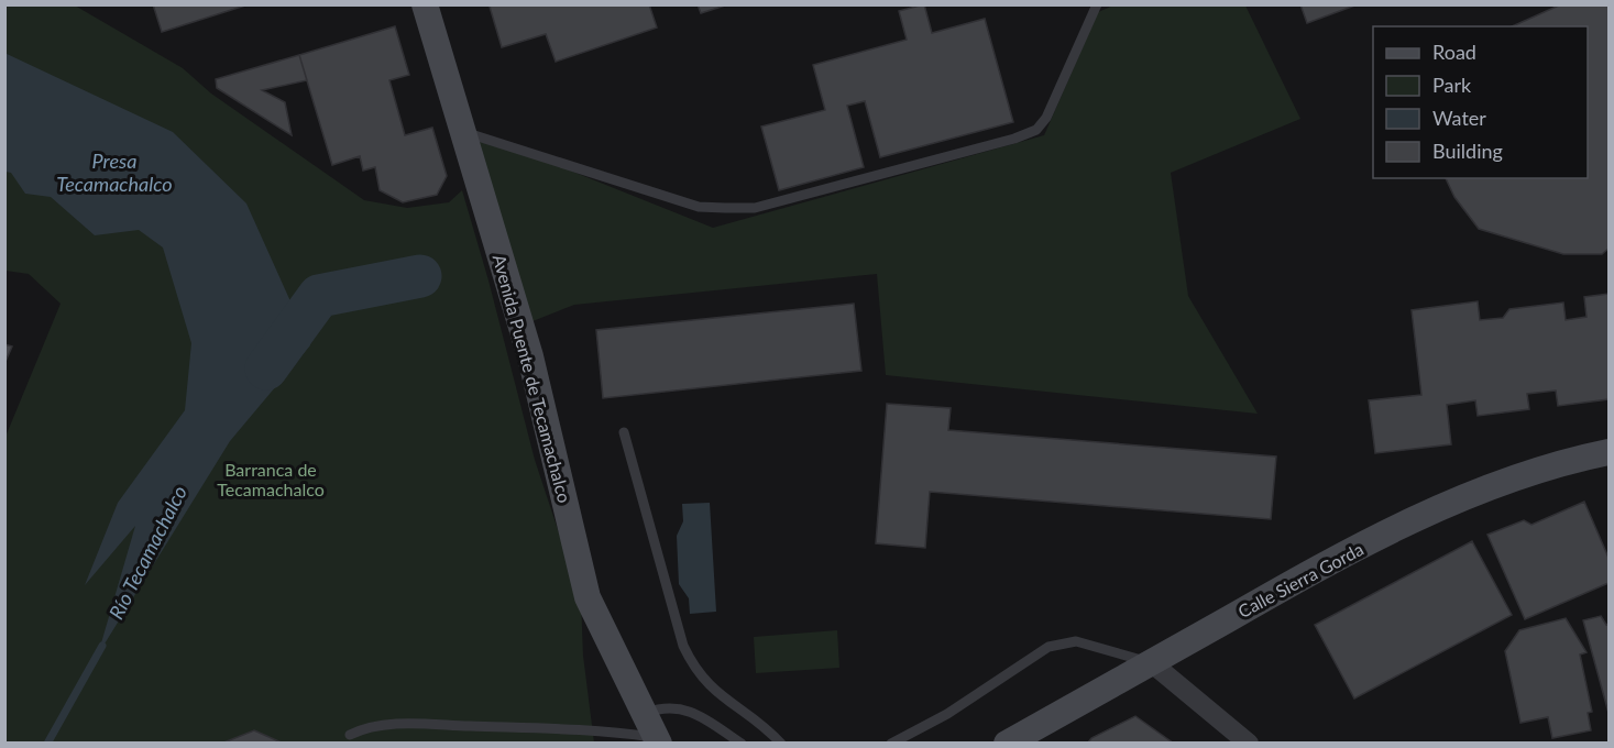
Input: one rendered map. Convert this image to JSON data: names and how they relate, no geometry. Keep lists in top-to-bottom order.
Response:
{
  "streets": {
    "main road": ["Avenida Puente de Tecamachalco", "Calle Sierra Gorda"]
  },
  "water": ["Presa Tecamachalco", "Río Tecamachalco"],
  "parks": ["Barranca de Tecamachalco"],
  "legend": [
    "Road",
    "Park",
    "Water",
    "Building"
  ]
}
